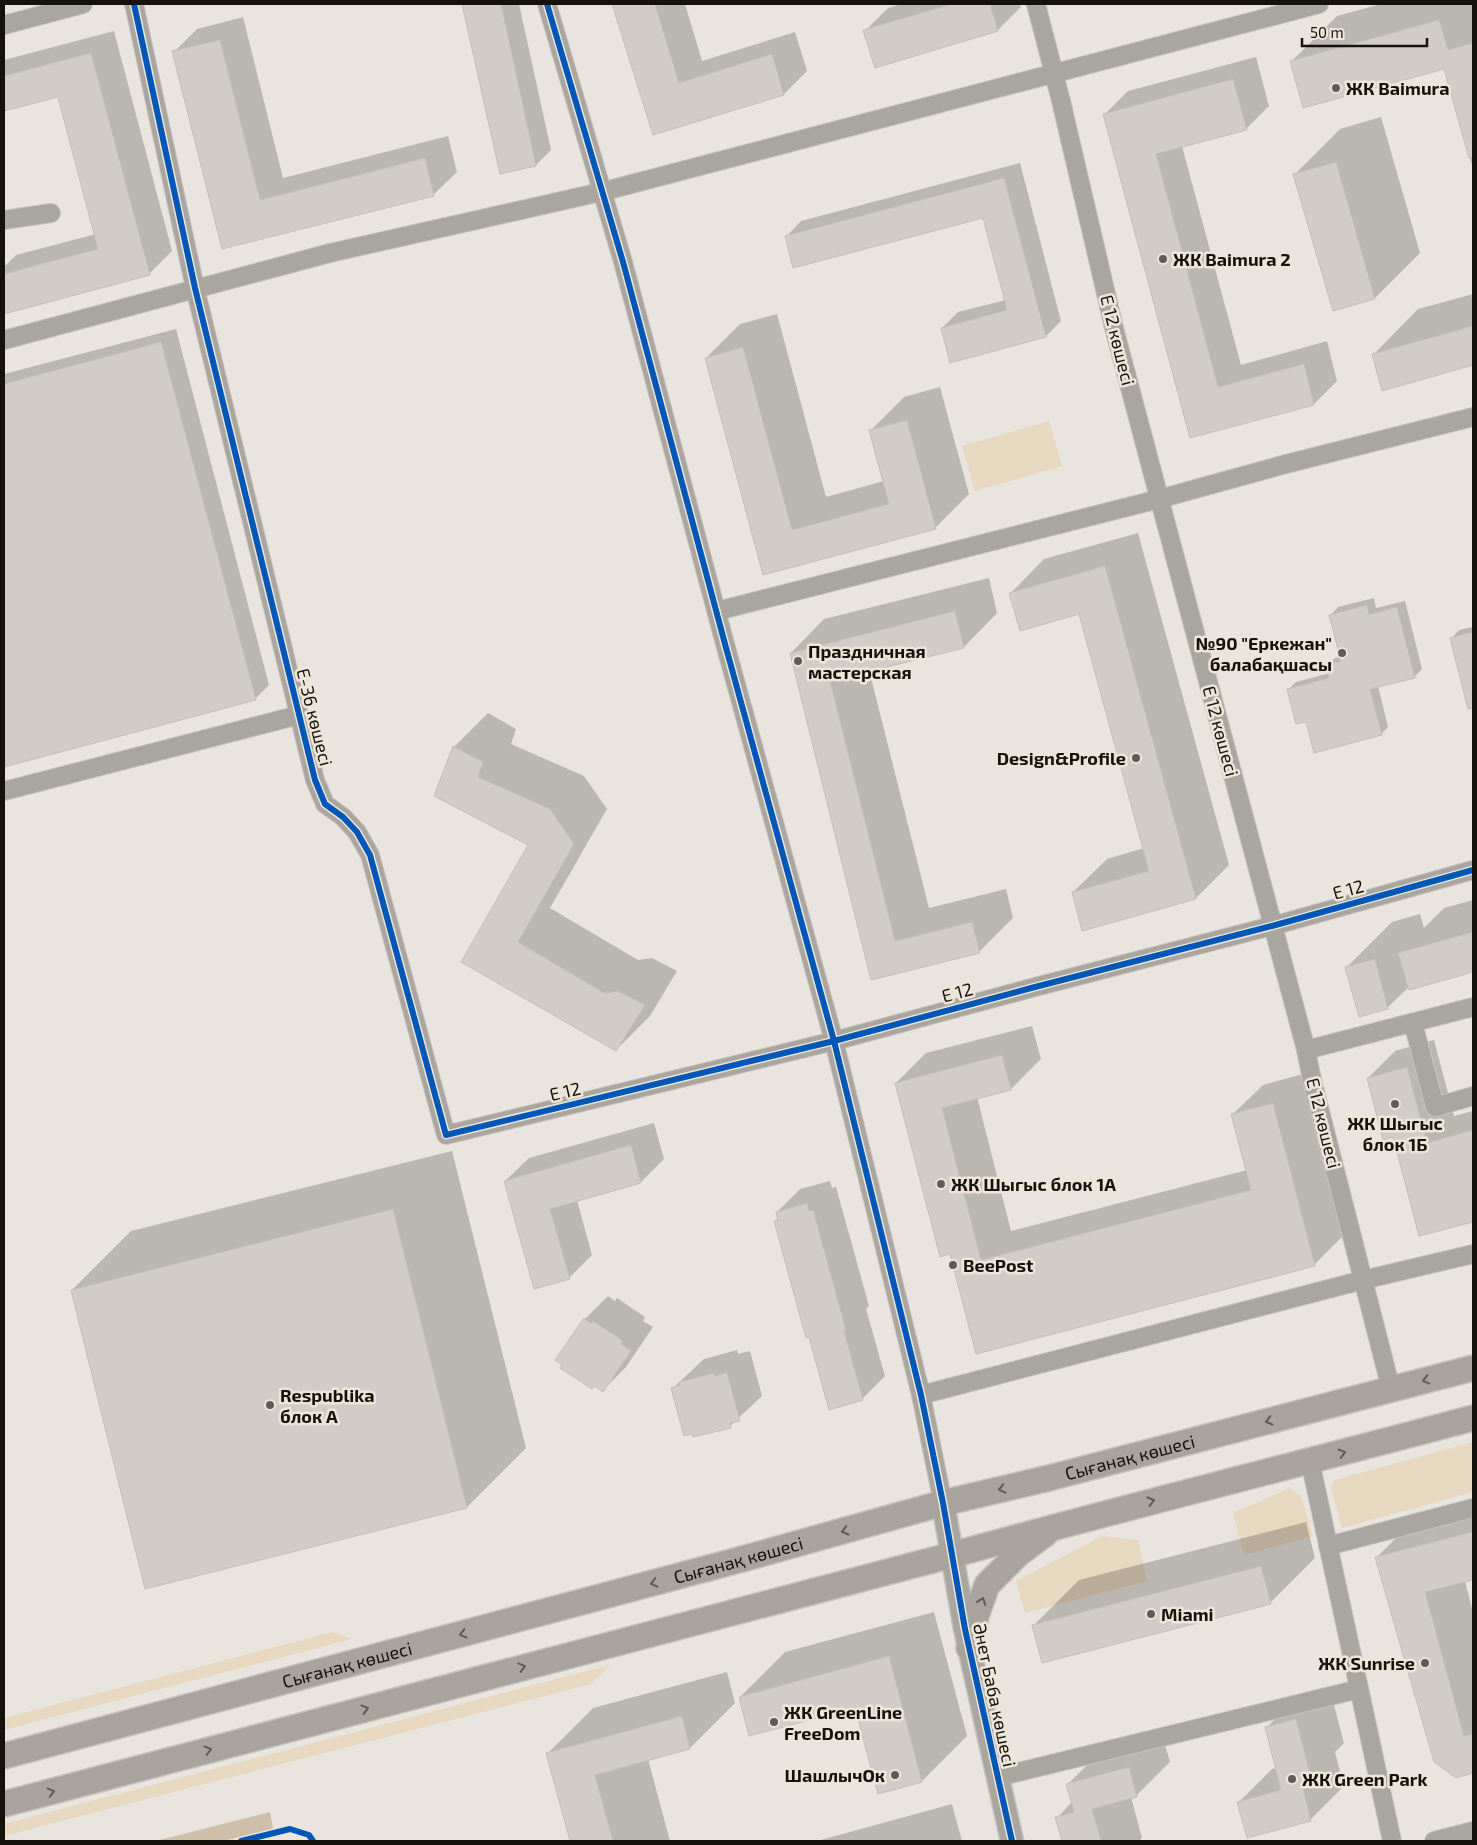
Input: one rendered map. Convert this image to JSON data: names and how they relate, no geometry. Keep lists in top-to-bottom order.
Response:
{
  "streets": {
    "main road": ["Сығанақ көшесі"],
    "street": [
      "Е 12 көшесі",
      "Е-36 көшесі",
      "E 12",
      "Әнет Баба көшесі"
    ]
  },
  "crossings": [
    ["Е 12 көшесі", "E 12"],
    ["Е 12 көшесі", "Сығанақ көшесі"],
    ["Е-36 көшесі", "E 12"],
    ["Сығанақ көшесі", "Әнет Баба көшесі"]
  ],
  "places": [
    "ЖК Baimura",
    "ЖК Baimura 2",
    "№90 \"Еркежан\" балабақшасы",
    "Праздничная мастерская",
    "Design&Profile",
    "ЖК Шыгыс блок 1Б",
    "ЖК Шыгыс блок 1А",
    "BeePost",
    "Respublika блок А",
    "Miami",
    "ЖК Sunrise",
    "ЖК GreenLine FreeDom",
    "ШашлычОк",
    "ЖК Green Park"
  ],
  "scale_bar": "50 m"
}
